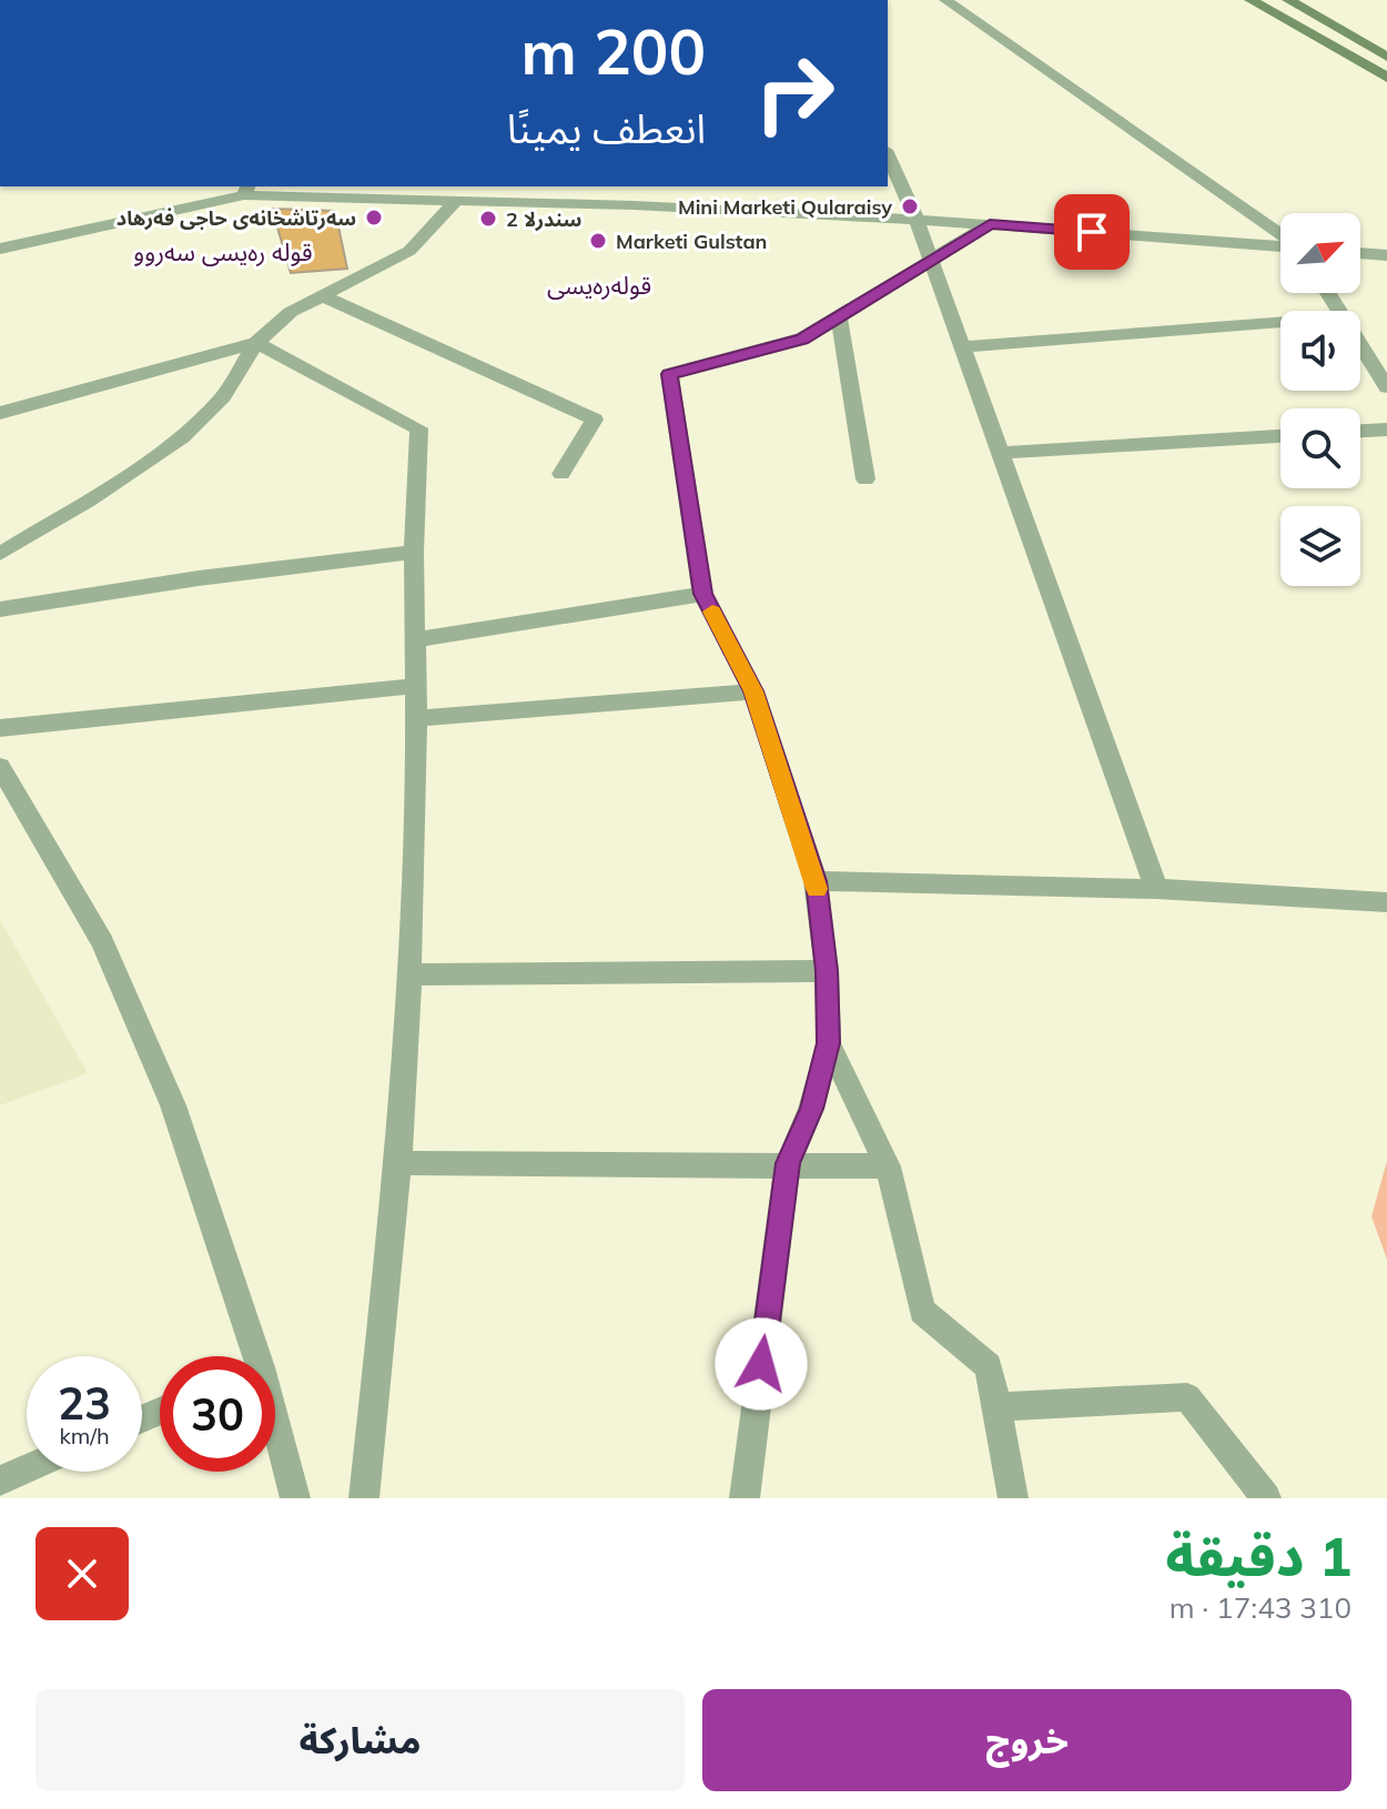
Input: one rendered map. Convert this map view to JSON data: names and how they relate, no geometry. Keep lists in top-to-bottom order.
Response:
{
  "districts": ["قولە رەیسی سەروو", "قولەرەیسی"],
  "places": [
    "Mini Marketi Qularaisy",
    "سەرتاشخانەی حاجی فەرهاد",
    "سندرلا 2",
    "Marketi Gulstan"
  ],
  "north": "top right",
  "page": {
    "turn": ["200 m", "انعطف يمينًا"],
    "speed": "23 km/h",
    "limit": "30",
    "heading": ["1 دقيقة", "310 m · 17:43"],
    "buttons": ["خروج", "مشاركة"]
  }
}
